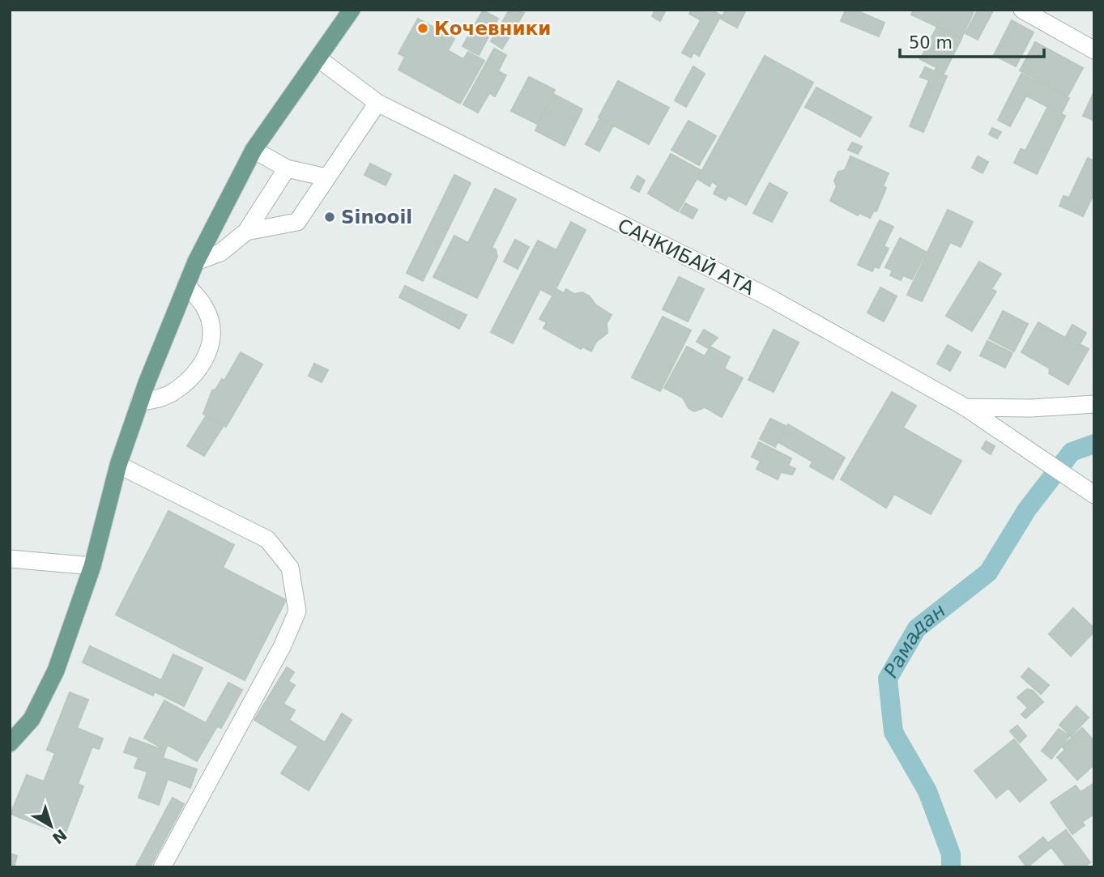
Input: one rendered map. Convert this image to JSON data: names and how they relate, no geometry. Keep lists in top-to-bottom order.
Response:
{
  "streets": {
    "street": ["САНКИБАЙ АТА"]
  },
  "water": ["Рамадан"],
  "places": ["Кочевники", "Sinooil"],
  "scale_bar": "50 m",
  "north": "bottom right"
}
